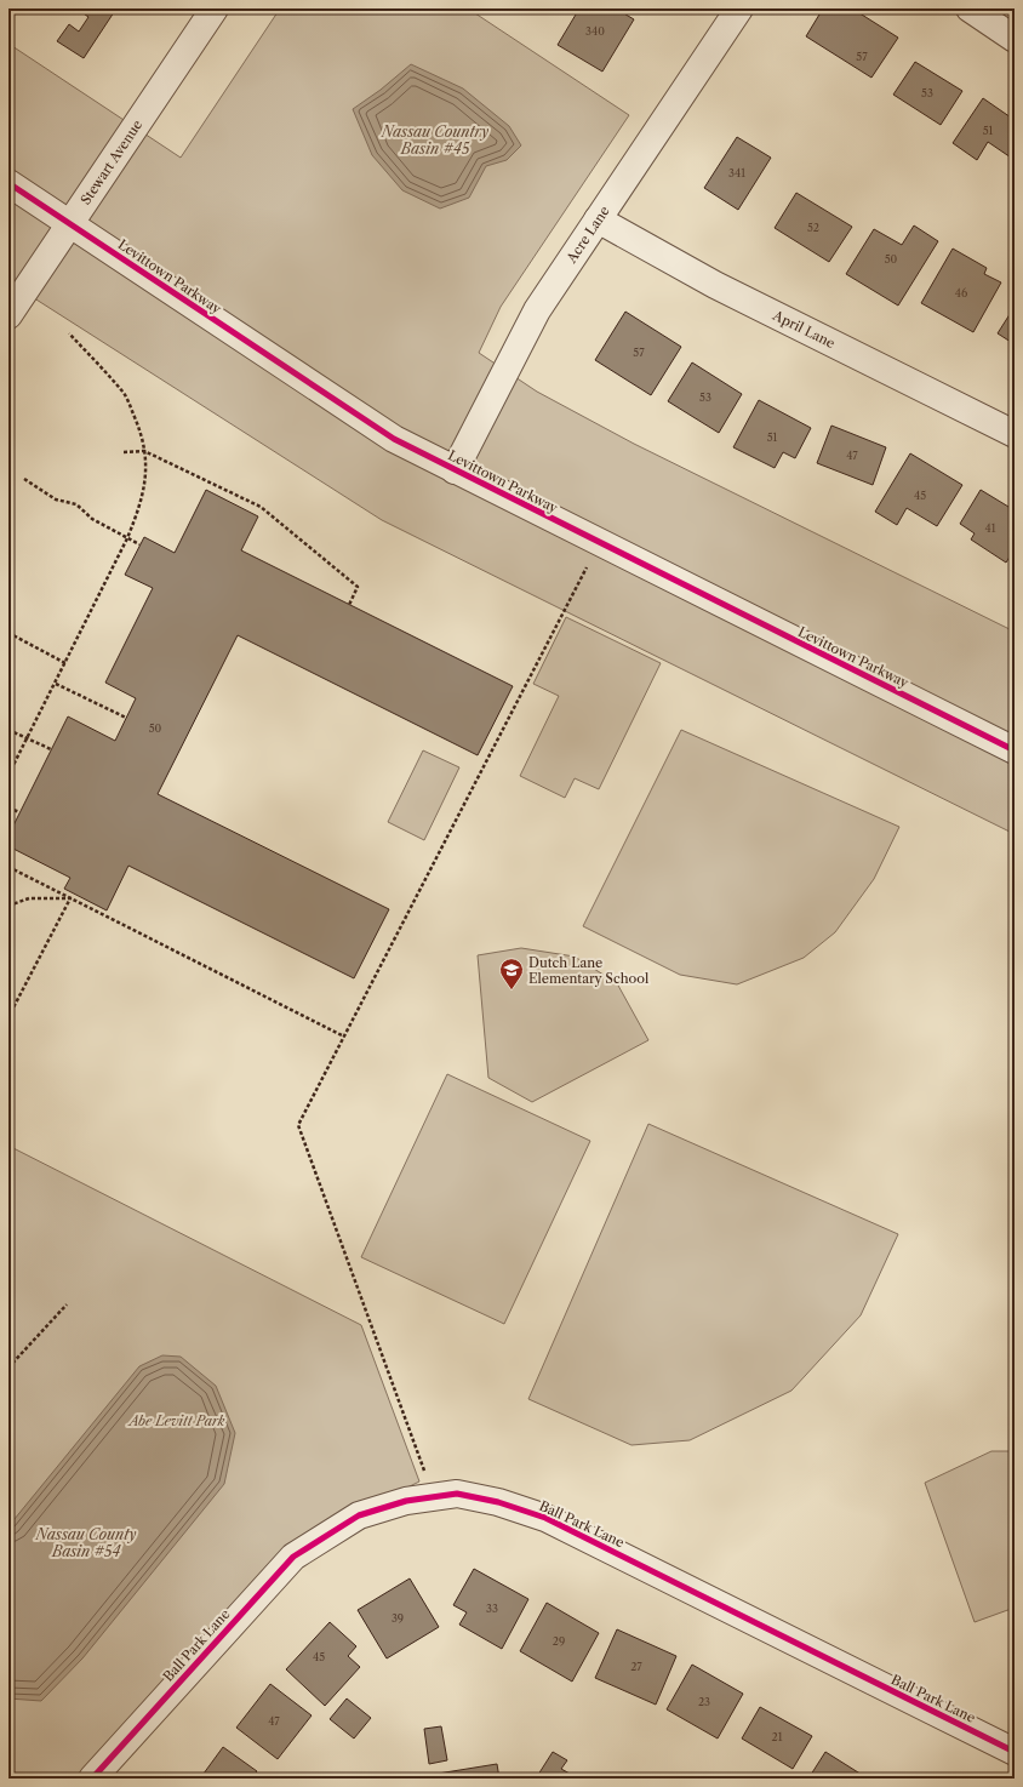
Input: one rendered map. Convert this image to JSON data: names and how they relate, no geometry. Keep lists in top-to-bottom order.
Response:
{
  "streets": {
    "street": [
      "Stewart Avenue",
      "Acre Lane",
      "Levittown Parkway",
      "April Lane",
      "Ball Park Lane"
    ]
  },
  "crossings": [
    ["Stewart Avenue", "Levittown Parkway"],
    ["Acre Lane", "Levittown Parkway"],
    ["Acre Lane", "April Lane"]
  ],
  "water": ["Nassau Country Basin #45", "Nassau County Basin #54"],
  "parks": ["Abe Levitt Park"],
  "places": {
    "school or university": ["Dutch Lane Elementary School"]
  },
  "house_numbers": [
    "340",
    "57",
    "53",
    "51",
    "341",
    "52",
    "50",
    "46",
    "57",
    "53",
    "51",
    "47",
    "45",
    "41",
    "50",
    "33",
    "39",
    "29",
    "45",
    "27",
    "23",
    "47",
    "21"
  ]
}
